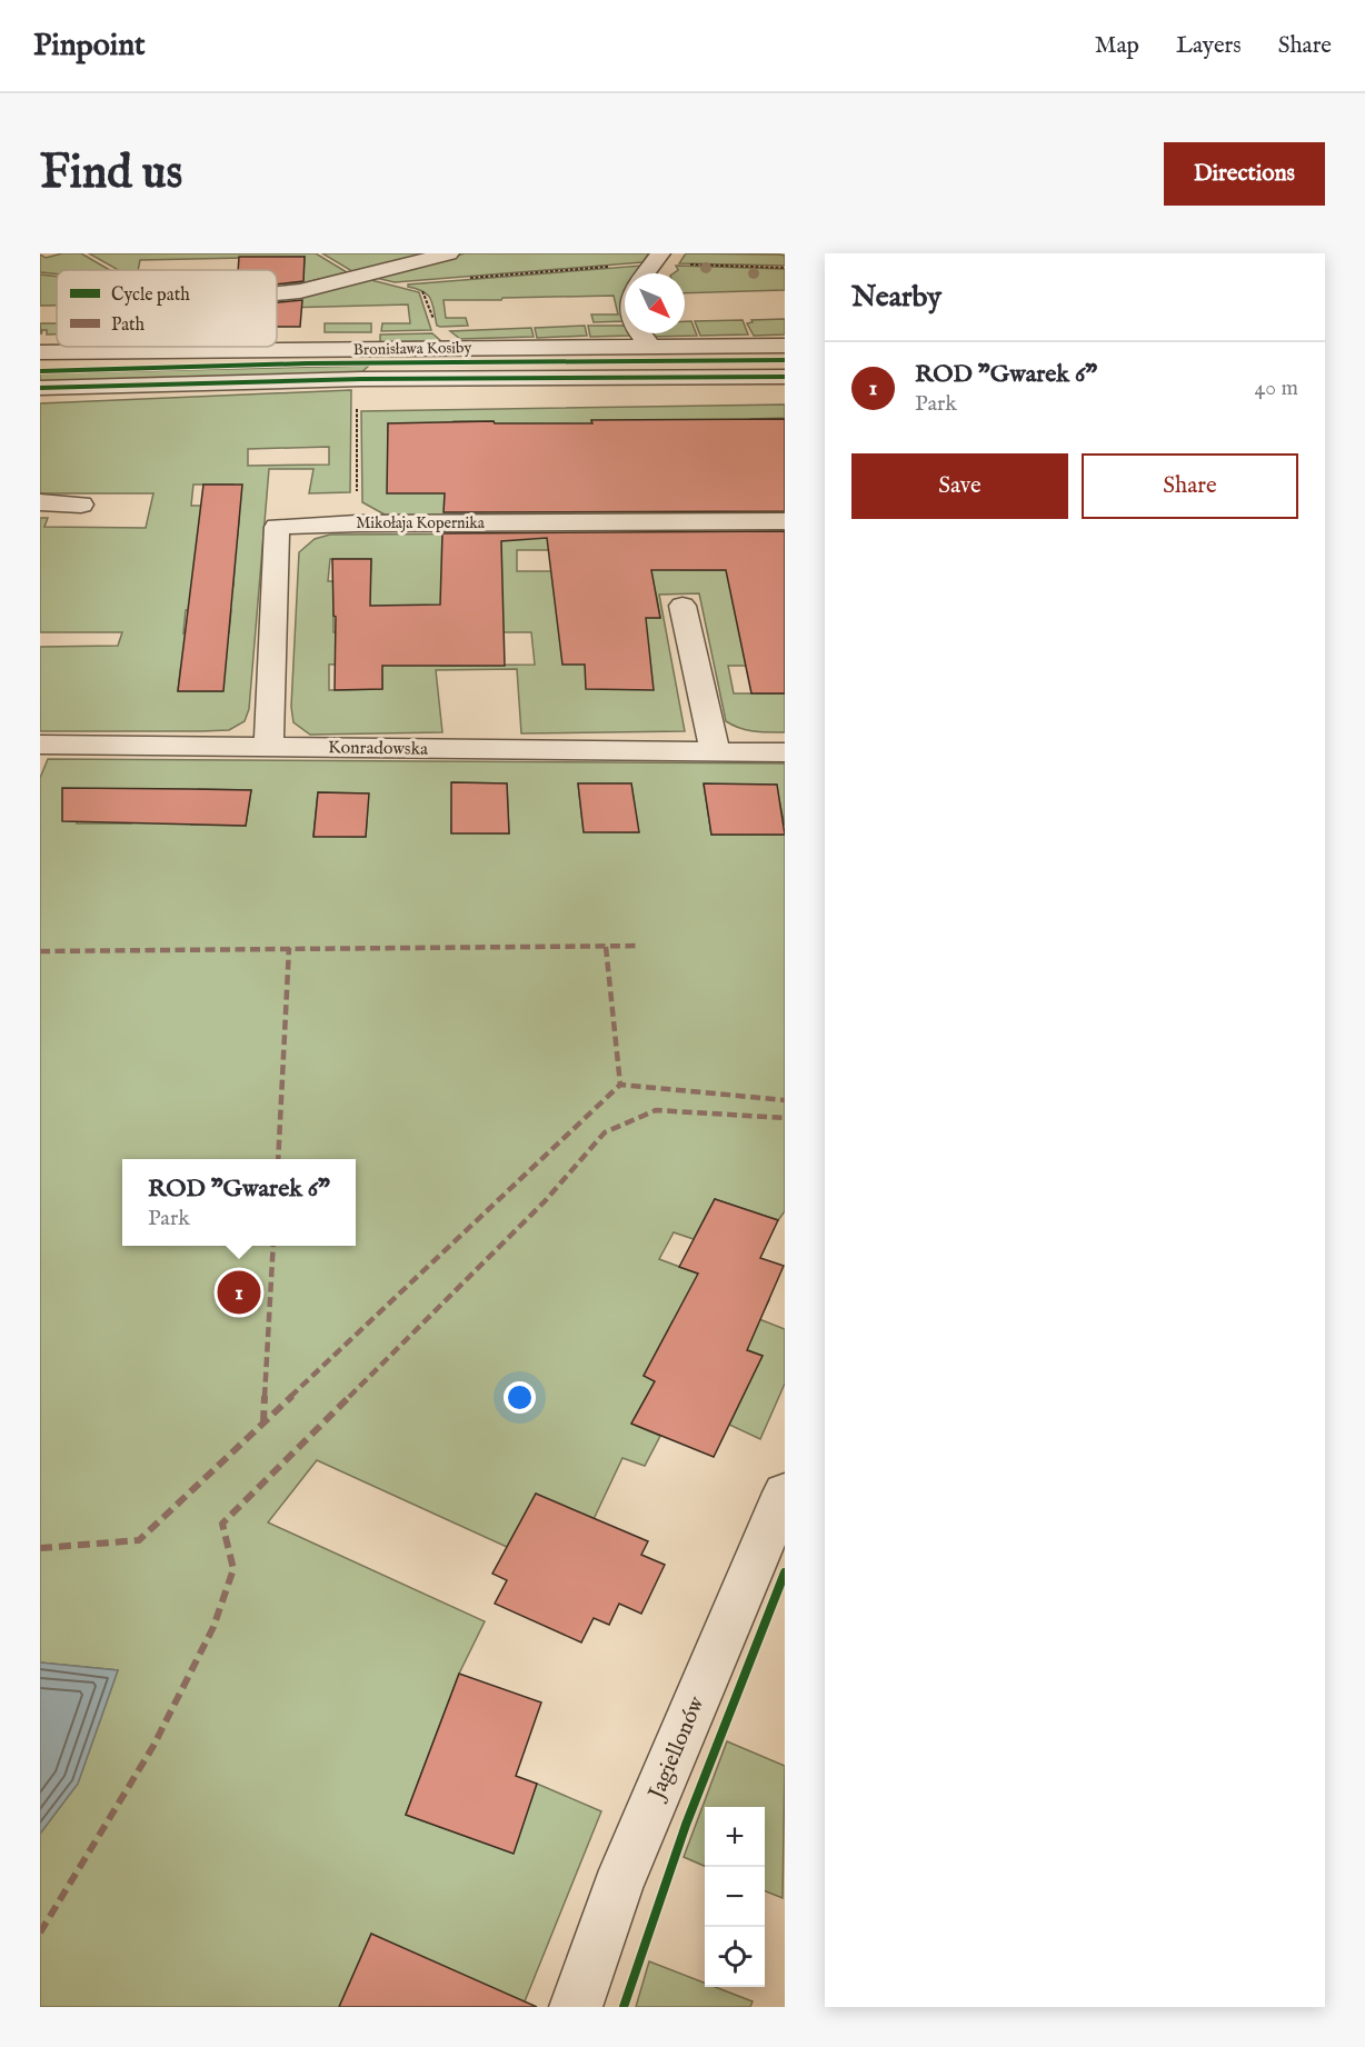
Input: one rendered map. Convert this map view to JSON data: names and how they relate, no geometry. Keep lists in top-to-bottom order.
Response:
{
  "streets": {
    "street": [
      "Bronisława Kosiby",
      "Mikołaja Kopernika",
      "Konradowska",
      "Jagiellonów"
    ]
  },
  "crossings": [
    ["Mikołaja Kopernika", "Konradowska"]
  ],
  "legend": ["Cycle path", "Path"],
  "north": "bottom right",
  "page": {
    "header": "Pinpoint",
    "nav": ["Map", "Layers", "Share"],
    "buttons": [
      "Directions",
      ["Save", "Share"]
    ],
    "title": "Find us",
    "heading": "Nearby",
    "list": [
      {
        "mark": "1",
        "name": "ROD \"Gwarek 6\"",
        "note": "Park",
        "value": "40 m"
      }
    ],
    "popup": ["ROD \"Gwarek 6\"", "Park"],
    "pins": "1",
    "map_buttons": ["+", "−"]
  }
}
